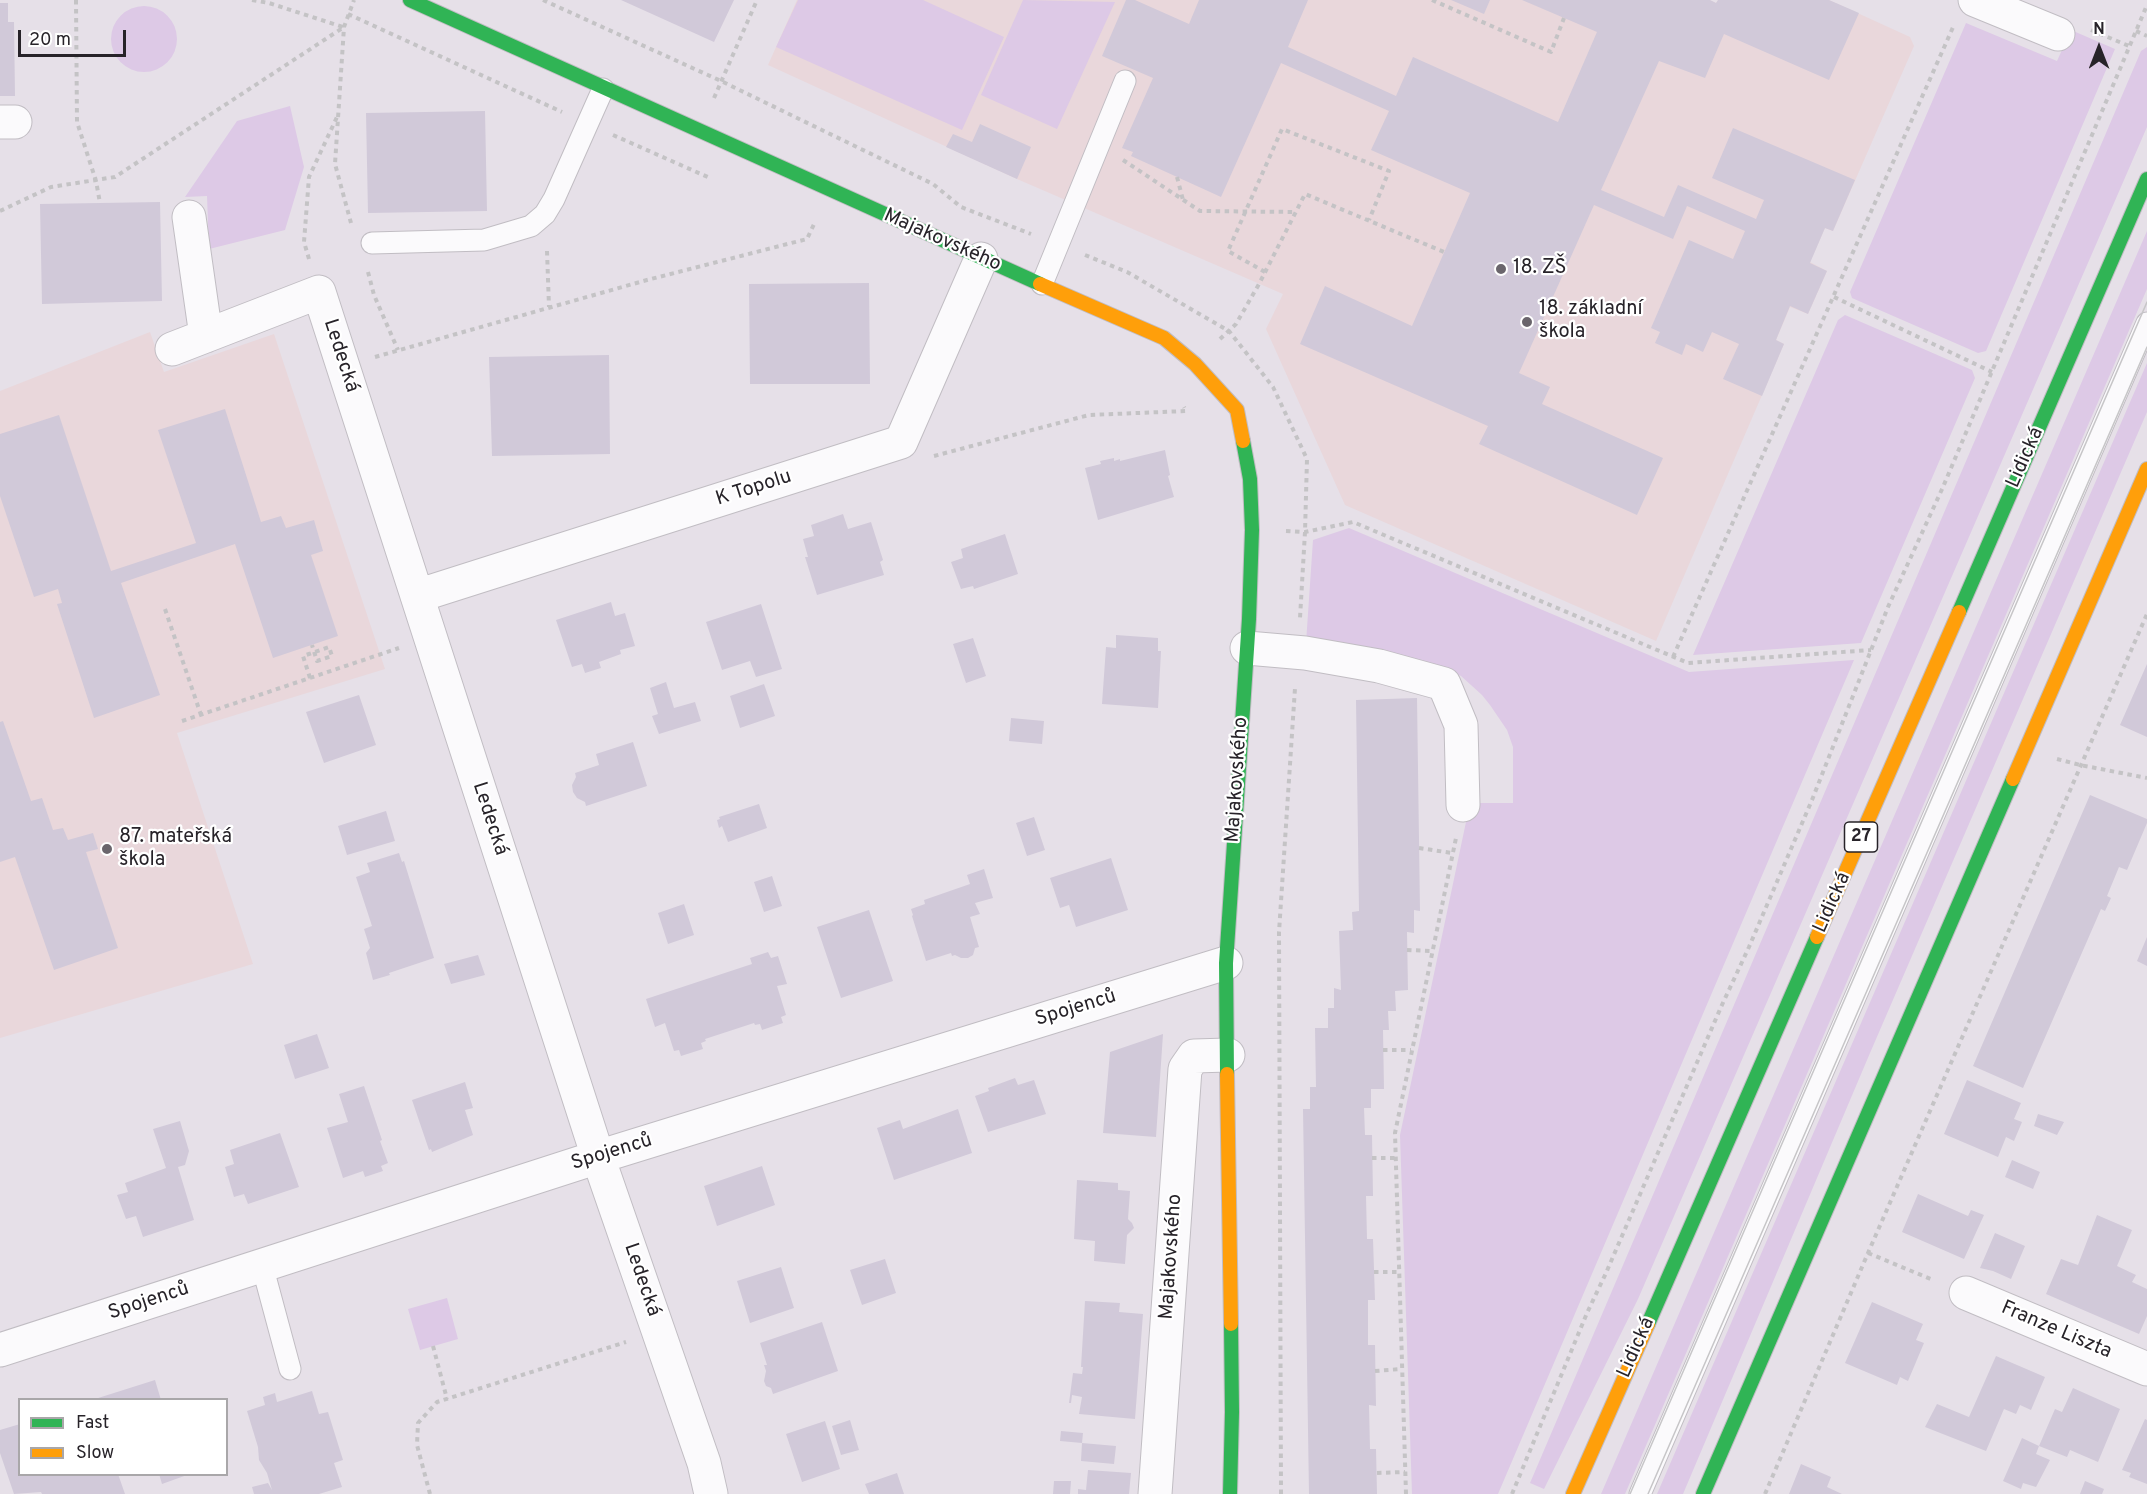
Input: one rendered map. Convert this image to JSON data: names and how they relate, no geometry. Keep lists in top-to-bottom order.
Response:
{
  "streets": {
    "main road": ["Majakovského", "Lidická", "27"],
    "street": [
      "Ledecká",
      "K Topolu",
      "Spojenců",
      "Franze Liszta"
    ]
  },
  "crossings": [
    ["Majakovského", "Spojenců"],
    ["Ledecká", "K Topolu"],
    ["Ledecká", "Spojenců"]
  ],
  "places": ["18. ZŠ", "18. základní škola", "87. mateřská škola"],
  "legend": ["Fast", "Slow"],
  "scale_bar": "20 m",
  "north": "top"
}
